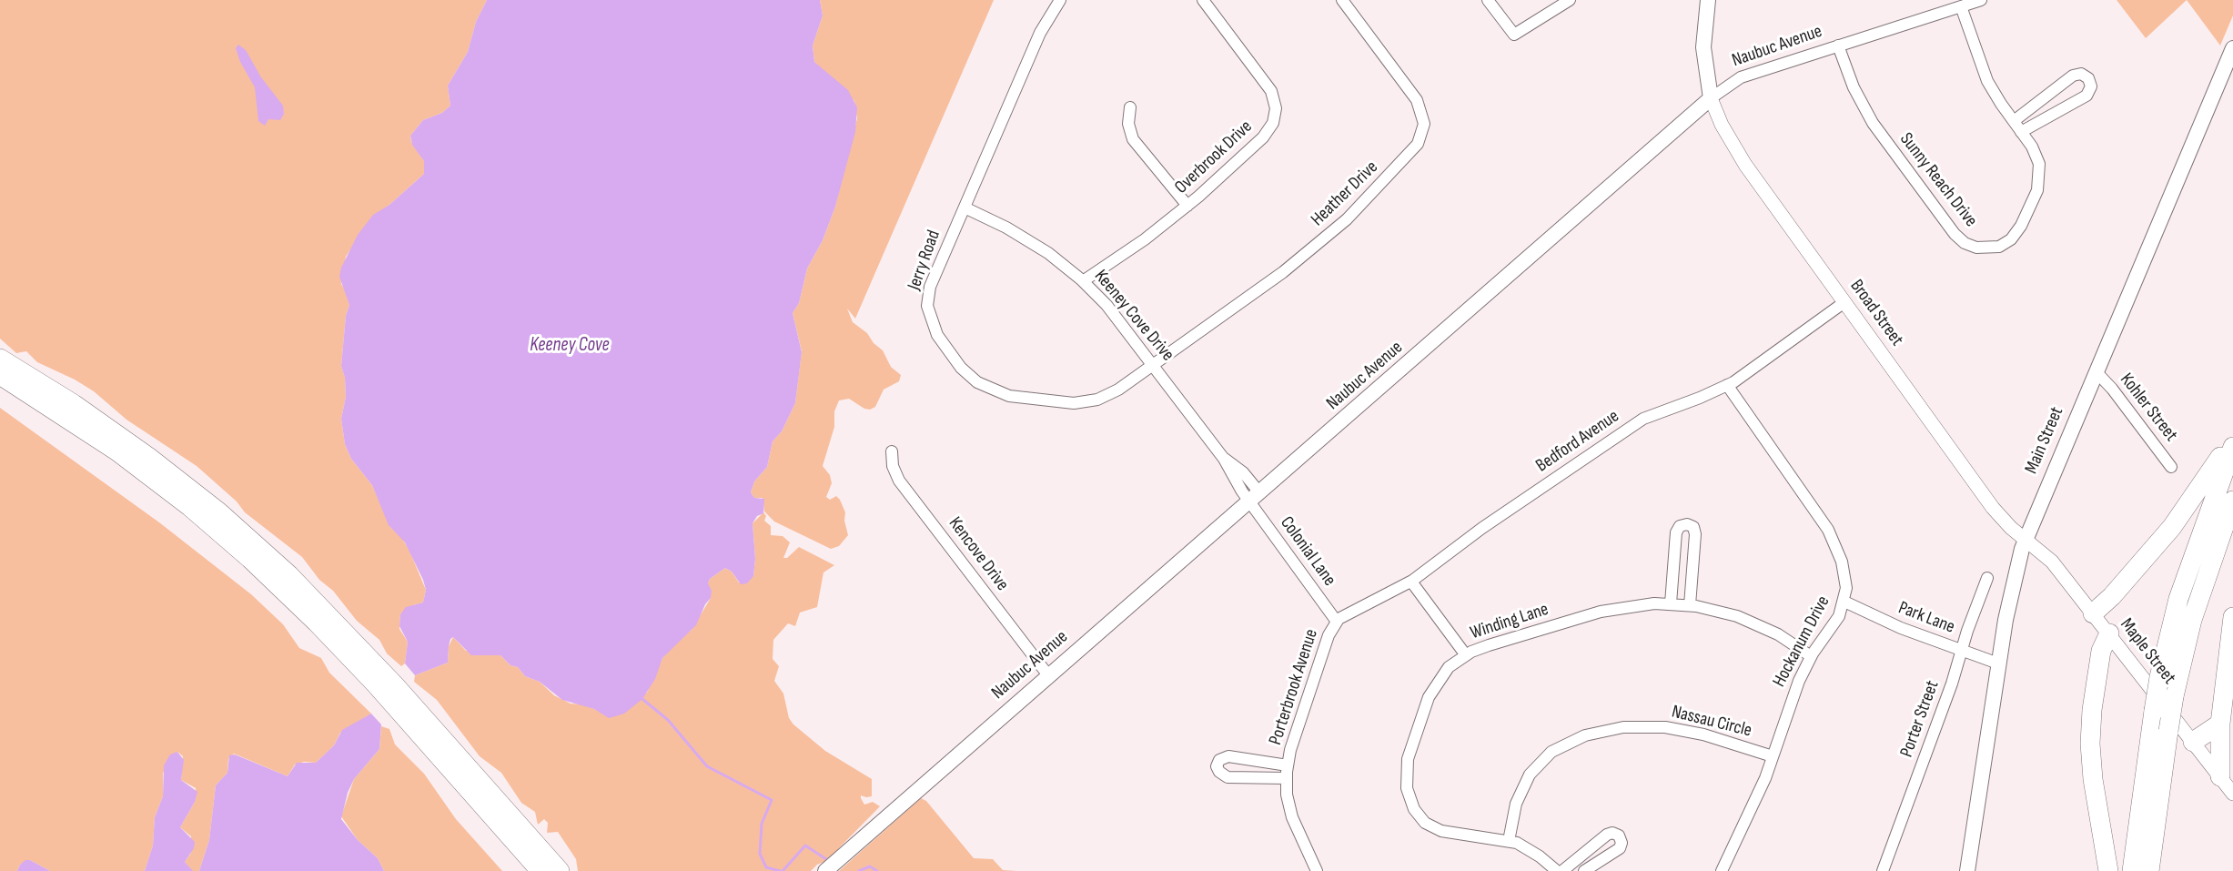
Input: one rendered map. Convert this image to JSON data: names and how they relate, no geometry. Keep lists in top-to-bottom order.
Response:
{
  "streets": {
    "main road": ["Naubuc Avenue", "Main Street"],
    "street": [
      "Overbrook Drive",
      "Sunny Reach Drive",
      "Heather Drive",
      "Jerry Road",
      "Broad Street",
      "Keeney Cove Drive",
      "Kohler Street",
      "Bedford Avenue",
      "Colonial Lane",
      "Kencove Drive",
      "Park Lane",
      "Winding Lane",
      "Hockanum Drive",
      "Maple Street",
      "Porterbrook Avenue",
      "Porter Street",
      "Nassau Circle"
    ]
  },
  "crossings": [
    ["Naubuc Avenue", "Sunny Reach Drive"],
    ["Naubuc Avenue", "Broad Street"],
    ["Naubuc Avenue", "Keeney Cove Drive"],
    ["Naubuc Avenue", "Colonial Lane"],
    ["Naubuc Avenue", "Kencove Drive"],
    ["Overbrook Drive", "Keeney Cove Drive"],
    ["Heather Drive", "Jerry Road"],
    ["Heather Drive", "Keeney Cove Drive"],
    ["Jerry Road", "Keeney Cove Drive"],
    ["Broad Street", "Main Street"],
    ["Broad Street", "Bedford Avenue"],
    ["Broad Street", "Maple Street"],
    ["Keeney Cove Drive", "Colonial Lane"],
    ["Kohler Street", "Main Street"],
    ["Main Street", "Park Lane"],
    ["Main Street", "Maple Street"],
    ["Bedford Avenue", "Colonial Lane"],
    ["Bedford Avenue", "Hockanum Drive"],
    ["Bedford Avenue", "Porterbrook Avenue"],
    ["Colonial Lane", "Porterbrook Avenue"],
    ["Park Lane", "Hockanum Drive"],
    ["Park Lane", "Porter Street"],
    ["Winding Lane", "Hockanum Drive"],
    ["Winding Lane", "Nassau Circle"],
    ["Hockanum Drive", "Nassau Circle"]
  ],
  "water": ["Keeney Cove"]
}
